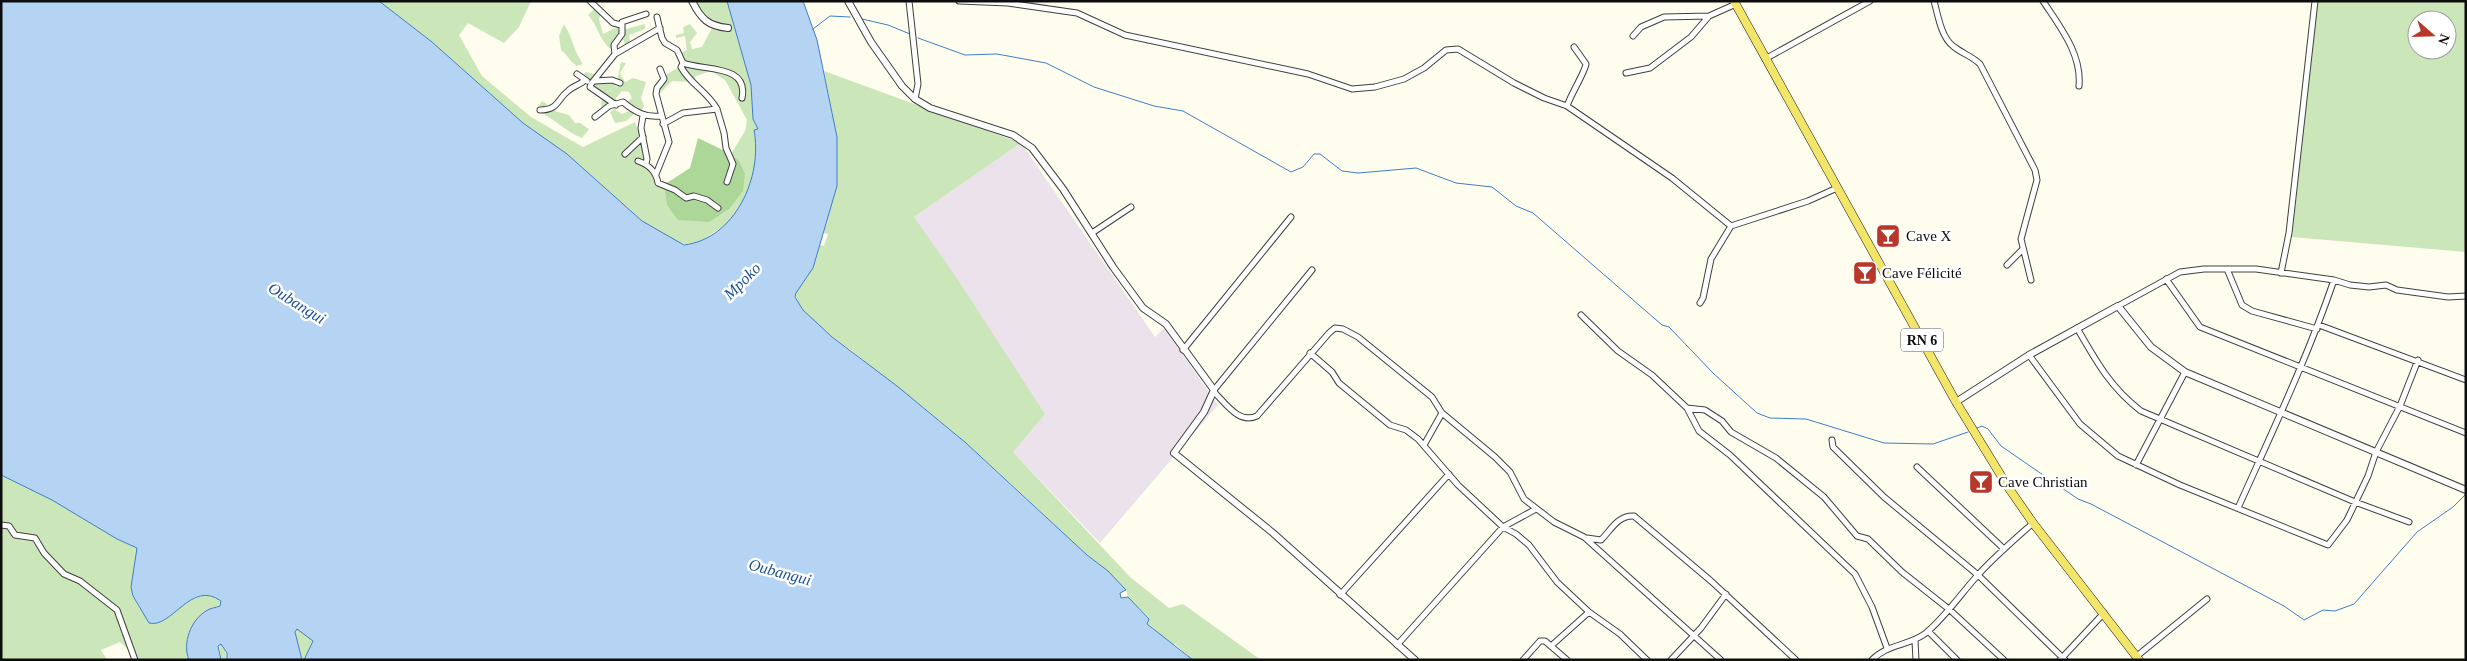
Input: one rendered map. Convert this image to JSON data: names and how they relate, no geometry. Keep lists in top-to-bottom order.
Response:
{
  "streets": {
    "main road": ["RN 6"]
  },
  "water": ["Mpoko", "Oubangui"],
  "places": {
    "bar": ["Cave X", "Cave Félicité", "Cave Christian"]
  },
  "north": "right"
}
